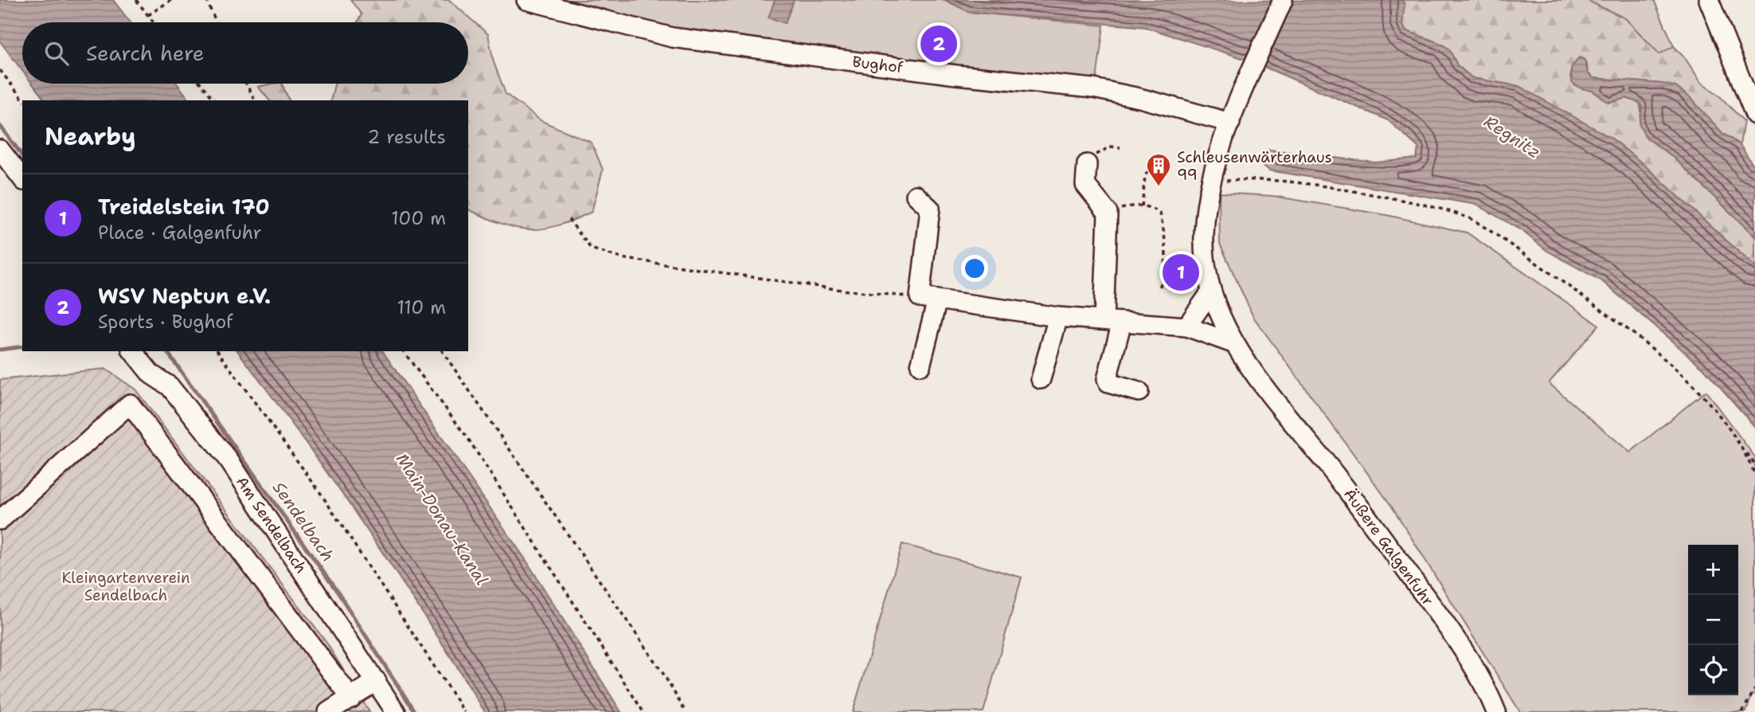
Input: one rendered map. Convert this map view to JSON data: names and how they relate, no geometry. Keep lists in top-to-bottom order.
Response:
{
  "streets": {
    "street": ["Bughof", "Am Sendelbach", "Äußere Galgenfuhr"]
  },
  "crossings": [
    ["Bughof", "Äußere Galgenfuhr"]
  ],
  "water": ["Regnitz", "Main-Donau-Kanal", "Sendelbach"],
  "parks": ["Kleingartenverein Sendelbach"],
  "places": {
    "building": ["Schleusenwärterhaus 99"]
  },
  "page": {
    "pins": ["2", "1"],
    "search": "Search here",
    "heading": ["Nearby", "2 results"],
    "list": [
      {
        "mark": "1",
        "name": "Treidelstein 170",
        "note": "Place · Galgenfuhr",
        "value": "100 m"
      },
      {
        "mark": "2",
        "name": "WSV Neptun e.V.",
        "note": "Sports · Bughof",
        "value": "110 m"
      }
    ],
    "map_buttons": ["+", "−"]
  }
}
